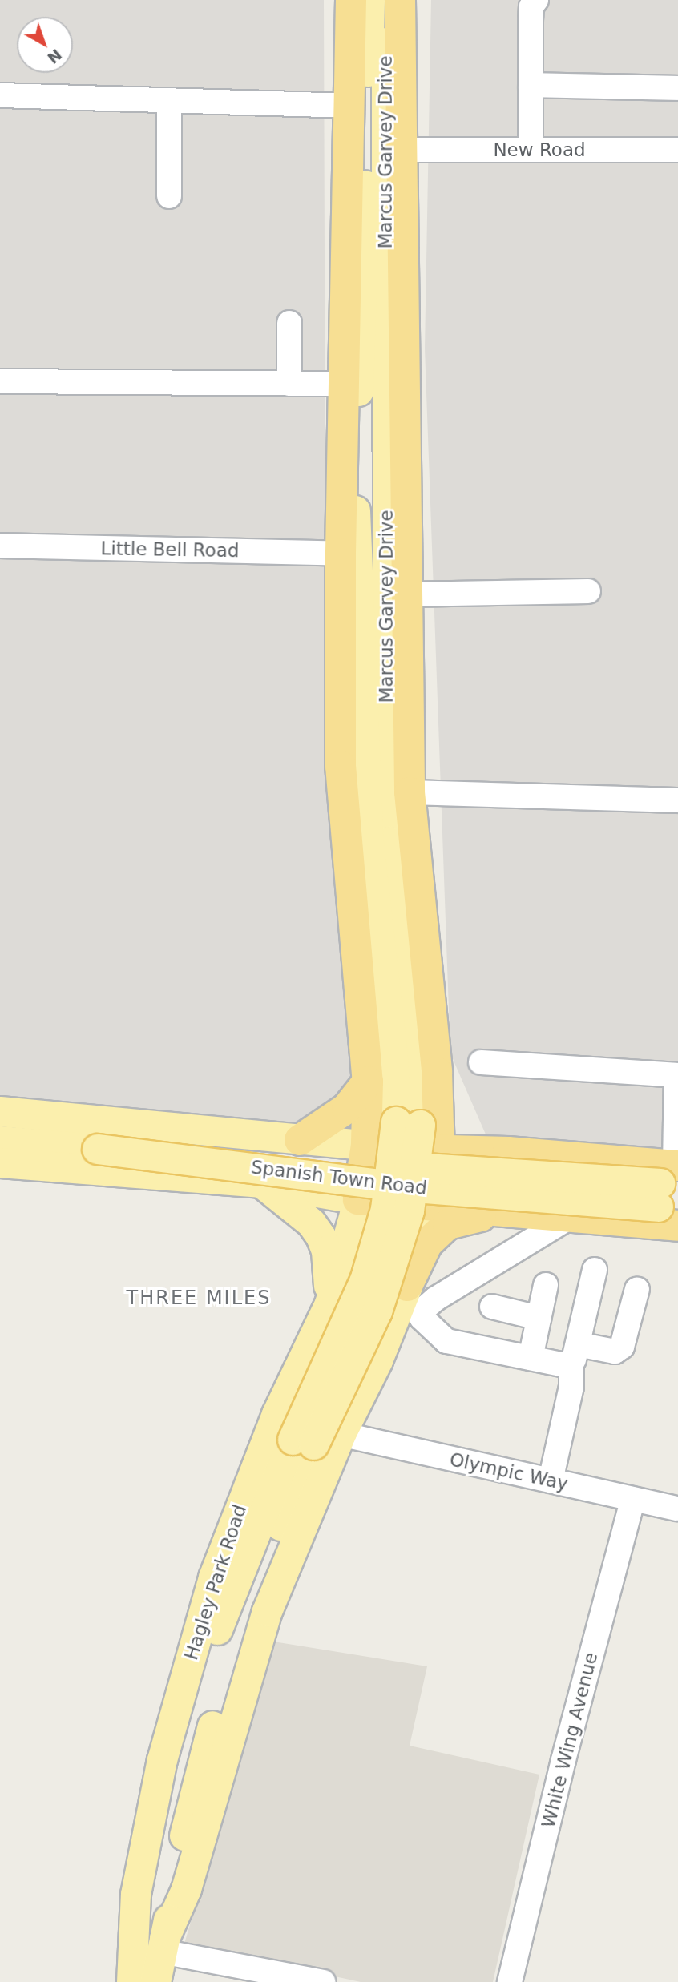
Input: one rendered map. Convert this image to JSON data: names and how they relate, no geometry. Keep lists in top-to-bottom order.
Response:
{
  "streets": {
    "highway": ["Marcus Garvey Drive", "Spanish Town Road"],
    "main road": ["Hagley Park Road"],
    "street": [
      "New Road",
      "Little Bell Road",
      "Olympic Way",
      "White Wing Avenue"
    ]
  },
  "crossings": [
    ["New Road", "Marcus Garvey Drive"],
    ["Marcus Garvey Drive", "Little Bell Road"],
    ["Marcus Garvey Drive", "Spanish Town Road"],
    ["Marcus Garvey Drive", "Hagley Park Road"],
    ["Spanish Town Road", "Hagley Park Road"],
    ["Olympic Way", "Hagley Park Road"],
    ["Olympic Way", "White Wing Avenue"]
  ],
  "districts": ["THREE MILES"],
  "north": "bottom right"
}
